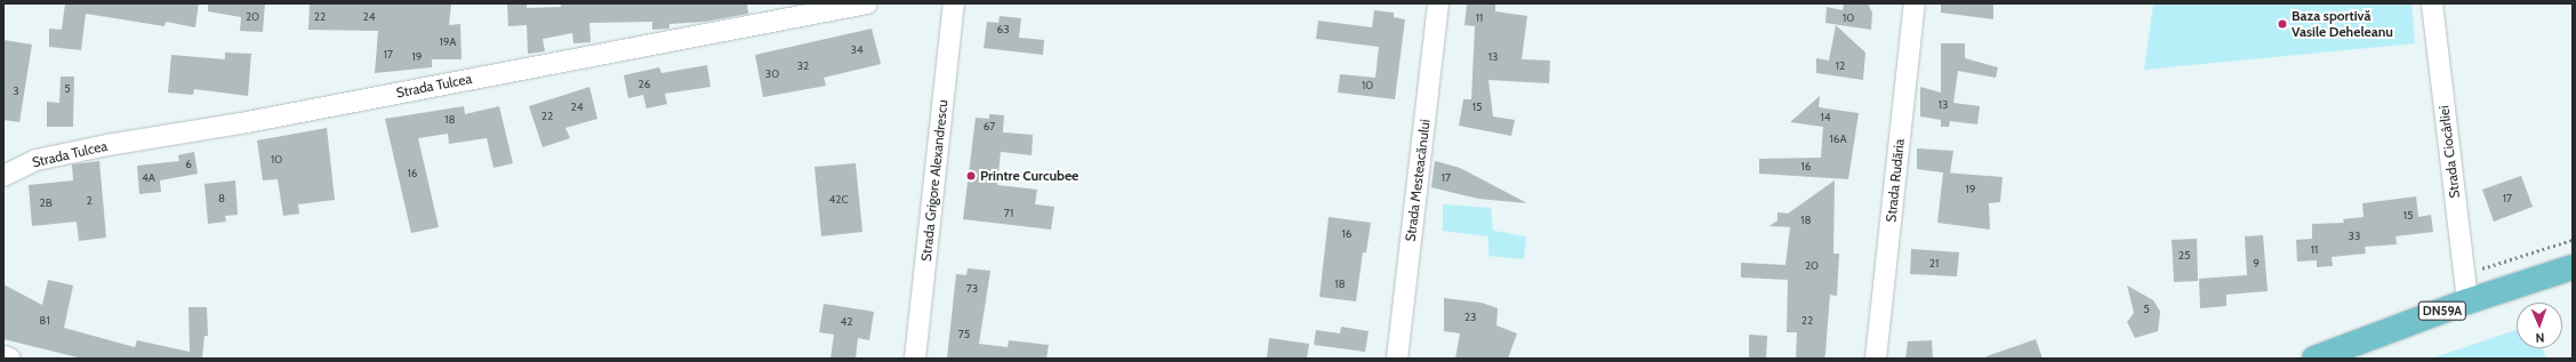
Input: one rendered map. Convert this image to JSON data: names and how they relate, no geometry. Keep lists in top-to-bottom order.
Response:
{
  "streets": {
    "main road": ["DN59A"],
    "street": [
      "Strada Tulcea",
      "Strada Ciocârliei",
      "Strada Grigore Alexandrescu",
      "Strada Mesteacănului",
      "Strada Rudăria"
    ]
  },
  "crossings": [
    ["Strada Ciocârliei", "DN59A"]
  ],
  "places": ["Baza sportivă Vasile Deheleanu", "Printre Curcubee"],
  "house_numbers": [
    "20",
    "22",
    "24",
    "11",
    "10",
    "63",
    "19A",
    "34",
    "17",
    "19",
    "13",
    "32",
    "12",
    "30",
    "26",
    "10",
    "5",
    "3",
    "13",
    "24",
    "15",
    "22",
    "14",
    "18",
    "67",
    "16A",
    "10",
    "6",
    "16",
    "16",
    "4A",
    "17",
    "19",
    "8",
    "17",
    "42C",
    "2",
    "2B",
    "71",
    "15",
    "18",
    "16",
    "33",
    "11",
    "25",
    "21",
    "9",
    "20",
    "18",
    "73",
    "5",
    "23",
    "81",
    "22",
    "42",
    "75"
  ],
  "north": "bottom"
}
